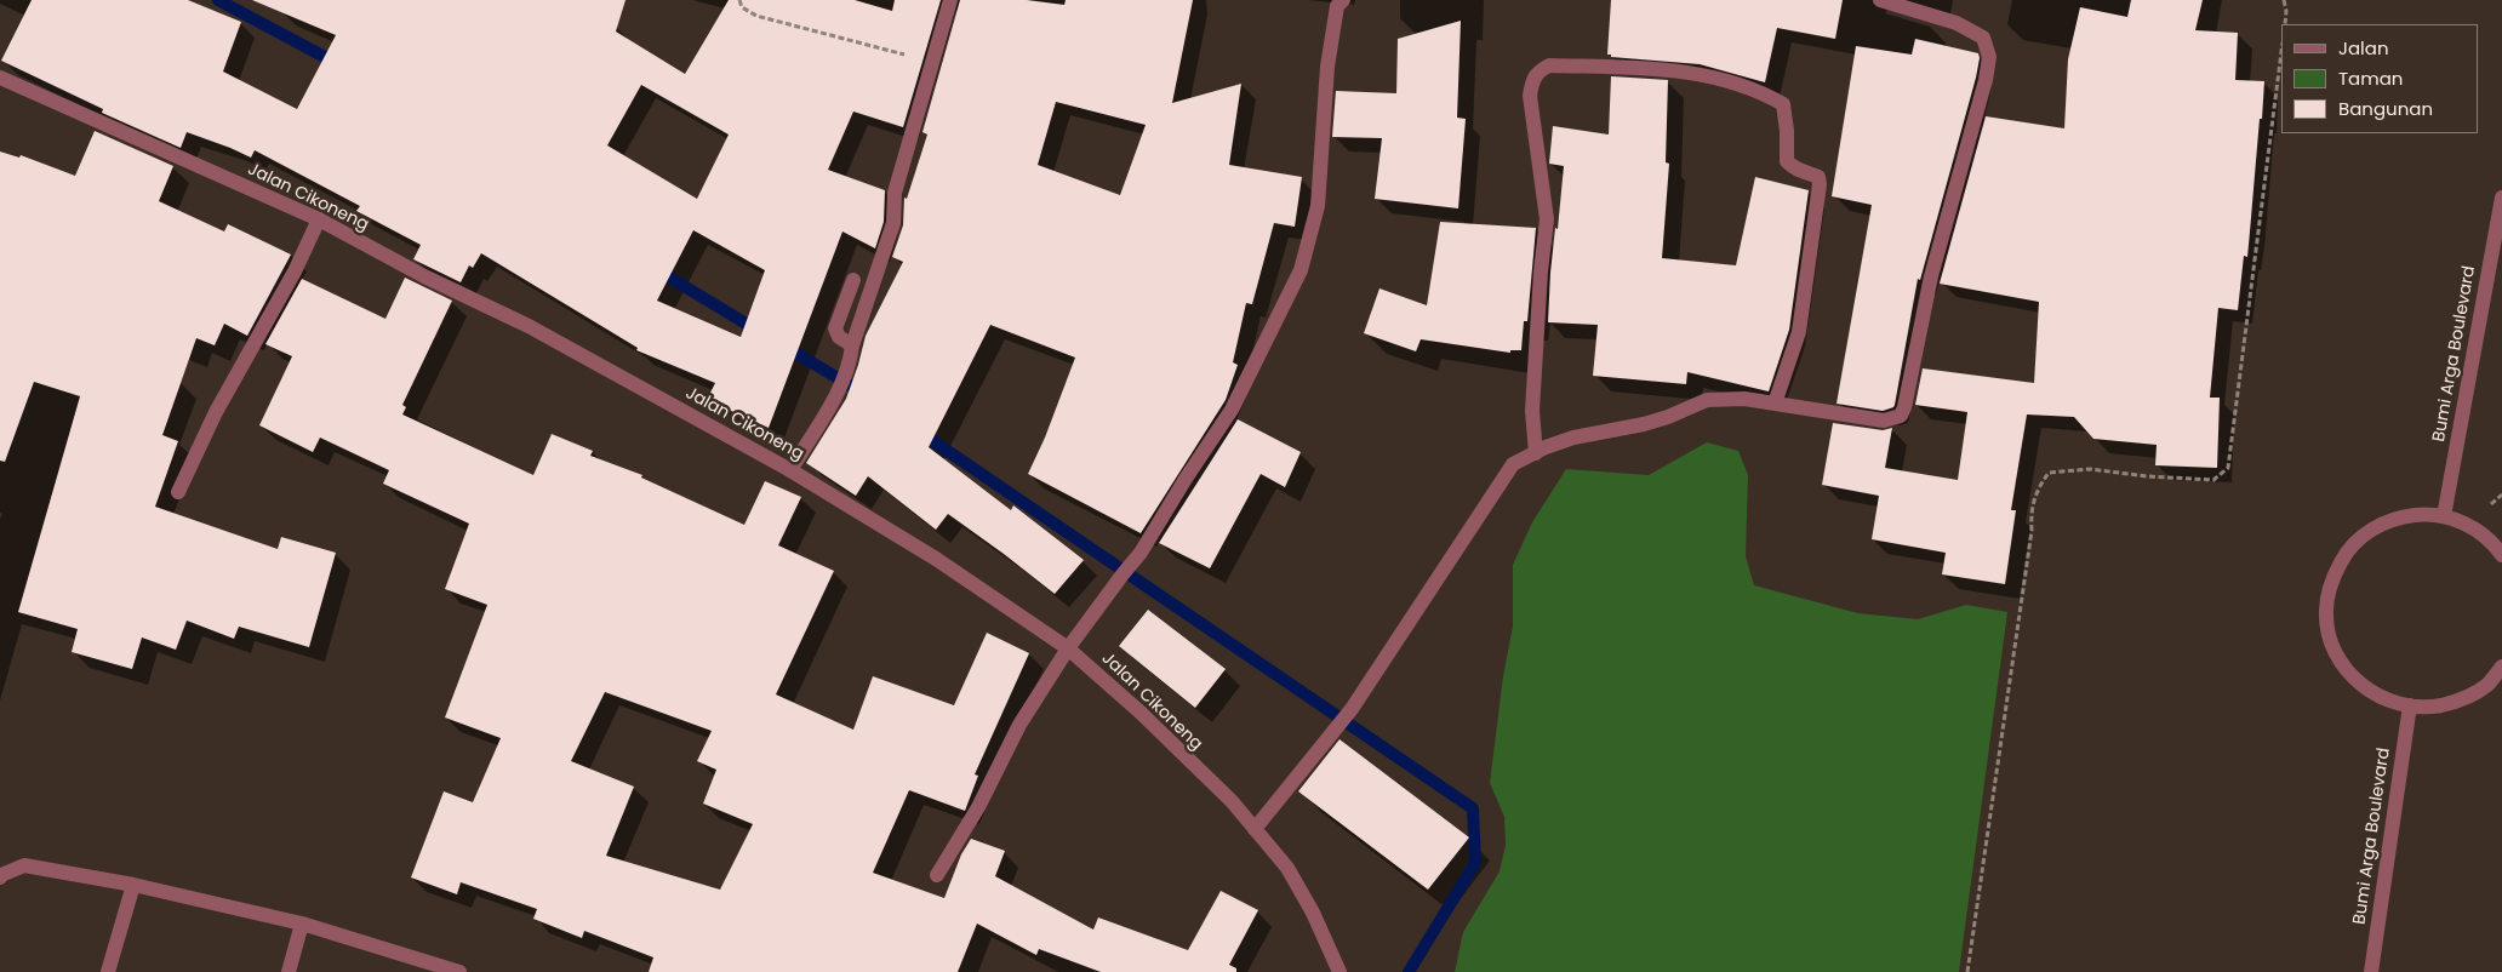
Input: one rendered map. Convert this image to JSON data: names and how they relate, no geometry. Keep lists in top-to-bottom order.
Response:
{
  "streets": {
    "street": ["Jalan Cikoneng", "Bumi Arga Boulevard"]
  },
  "legend": ["Jalan", "Taman", "Bangunan"]
}
